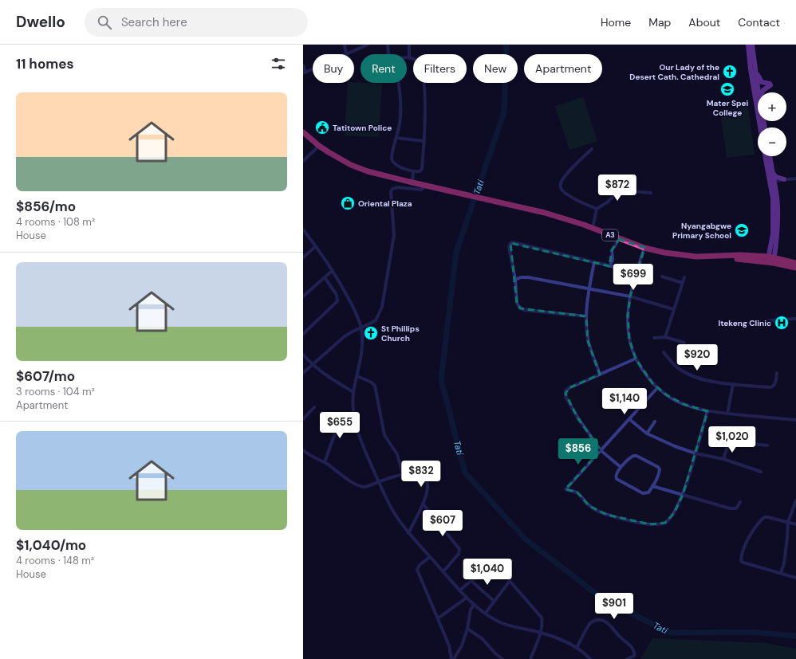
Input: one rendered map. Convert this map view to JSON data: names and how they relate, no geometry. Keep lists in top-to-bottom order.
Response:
{
  "streets": {
    "highway": ["A3"]
  },
  "water": ["Tati"],
  "places": {
    "church": ["Our Lady of the Desert Cath. Cathedral", "St Phillips Church"],
    "school or university": ["Mater Spei College", "Nyangabgwe Primary School"],
    "public building": ["Tatitown Police"],
    "shop": ["Oriental Plaza"],
    "hospital": ["Itekeng Clinic"]
  },
  "page": {
    "header": "Dwello",
    "search": "Search here",
    "nav": [
      "Home",
      "Map",
      "About",
      "Contact"
    ],
    "heading": "11 homes",
    "chip": [
      "Buy",
      "Rent",
      "Filters",
      "New",
      "Apartment"
    ],
    "list": [
      {
        "name": "$856/mo",
        "note": "4 rooms · 108 m² · House"
      },
      {
        "name": "$607/mo",
        "note": "3 rooms · 104 m² · Apartment"
      },
      {
        "name": "$1,040/mo",
        "note": "4 rooms · 148 m² · House"
      }
    ],
    "map_buttons": ["+", "−"],
    "price": [
      "$872",
      "$699",
      "$920",
      "$1,140",
      "$655",
      "$1,020",
      "$856",
      "$832",
      "$607",
      "$1,040",
      "$901"
    ]
  }
}
